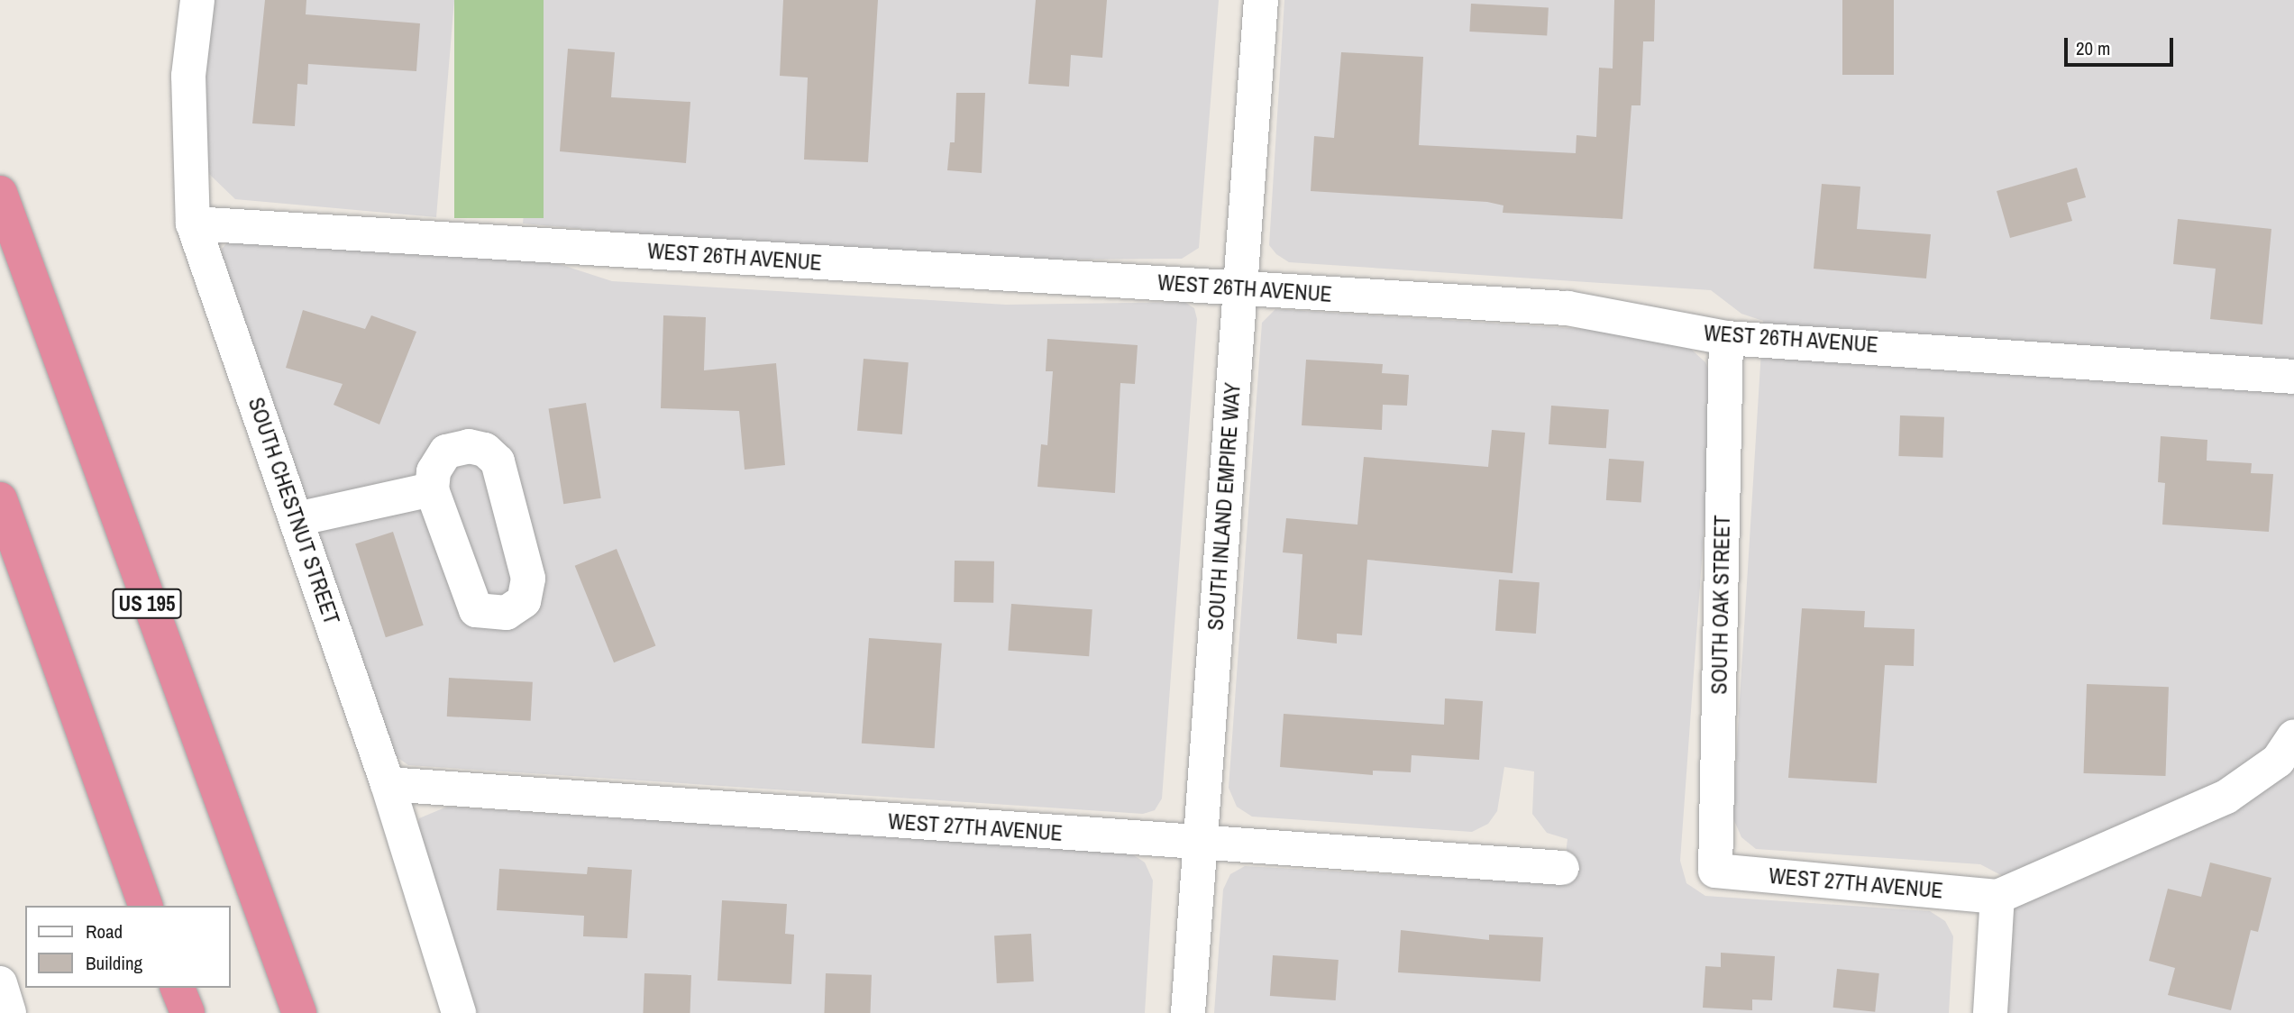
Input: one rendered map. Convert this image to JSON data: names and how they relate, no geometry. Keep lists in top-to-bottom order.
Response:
{
  "streets": {
    "highway": ["US 195"],
    "street": [
      "WEST 26TH AVENUE",
      "SOUTH INLAND EMPIRE WAY",
      "SOUTH CHESTNUT STREET",
      "SOUTH OAK STREET",
      "WEST 27TH AVENUE"
    ]
  },
  "crossings": [
    ["WEST 26TH AVENUE", "SOUTH INLAND EMPIRE WAY"],
    ["WEST 26TH AVENUE", "SOUTH CHESTNUT STREET"],
    ["WEST 26TH AVENUE", "SOUTH OAK STREET"],
    ["SOUTH INLAND EMPIRE WAY", "WEST 27TH AVENUE"],
    ["SOUTH CHESTNUT STREET", "WEST 27TH AVENUE"],
    ["SOUTH OAK STREET", "WEST 27TH AVENUE"]
  ],
  "legend": ["Road", "Building"],
  "scale_bar": "20 m"
}
